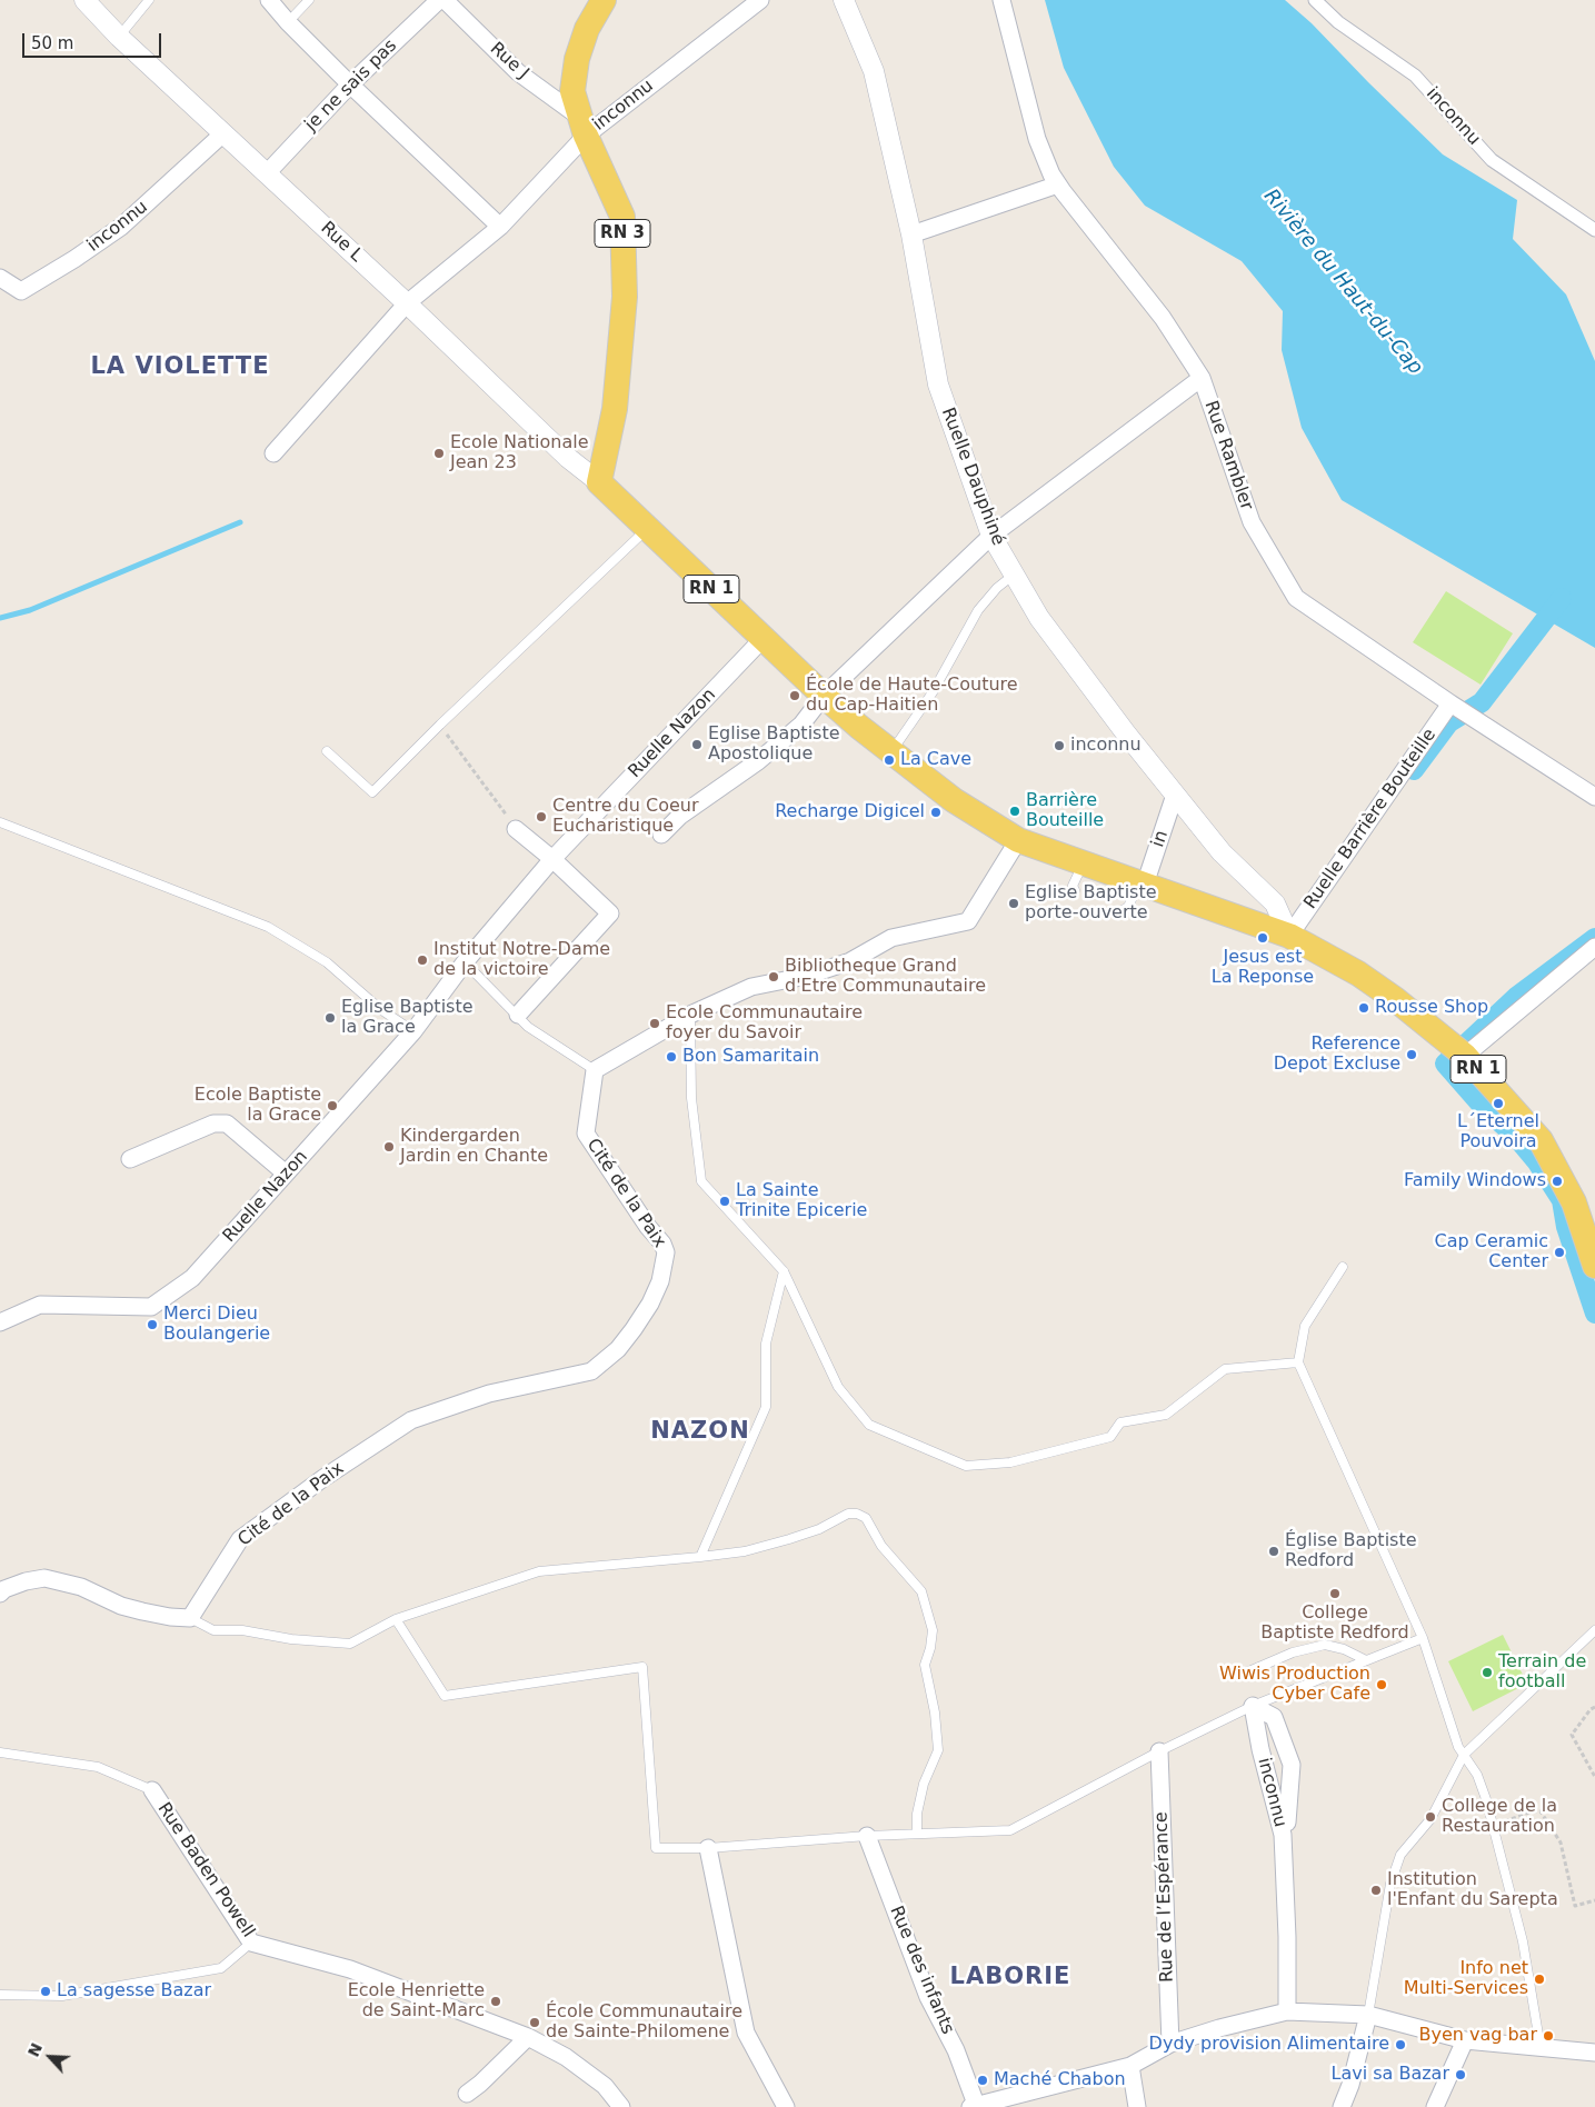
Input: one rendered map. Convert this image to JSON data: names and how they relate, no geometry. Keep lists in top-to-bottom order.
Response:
{
  "streets": {
    "main road": ["RN 3", "RN 1"],
    "street": [
      "Rue J",
      "je ne sais pas",
      "inconnu",
      "Rue L",
      "Rue Rambler",
      "Ruelle Dauphiné",
      "Ruelle Nazon",
      "Ruelle Barrière Bouteille",
      "in",
      "Cité de la Paix",
      "Rue Baden Powell",
      "Rue de l’Espérance",
      "Rue des infants"
    ]
  },
  "crossings": [
    ["Rue J", "inconnu"],
    ["Rue J", "RN 3"],
    ["je ne sais pas", "Rue L"],
    ["inconnu", "RN 3"],
    ["inconnu", "Rue L"],
    ["RN 3", "Rue L"],
    ["RN 3", "RN 1"],
    ["Rue L", "RN 1"],
    ["Rue Rambler", "Ruelle Barrière Bouteille"],
    ["Ruelle Dauphiné", "RN 1"],
    ["Ruelle Dauphiné", "Ruelle Barrière Bouteille"],
    ["Ruelle Dauphiné", "in"],
    ["RN 1", "Ruelle Nazon"],
    ["RN 1", "Ruelle Barrière Bouteille"],
    ["RN 1", "in"]
  ],
  "districts": ["LA VIOLETTE", "NAZON", "LABORIE"],
  "water": ["Rivière du Haut-du-Cap"],
  "places": [
    "Ecole Nationale Jean 23",
    "École de Haute-Couture du Cap-Haitien",
    "Eglise Baptiste Apostolique",
    "inconnu",
    "La Cave",
    "Barrière Bouteille",
    "Recharge Digicel",
    "Centre du Coeur Eucharistique",
    "Eglise Baptiste porte-ouverte",
    "Jesus est La Reponse",
    "Institut Notre-Dame de la victoire",
    "Bibliotheque Grand d'Etre Communautaire",
    "Rousse Shop",
    "Eglise Baptiste la Grace",
    "Ecole Communautaire foyer du Savoir",
    "Reference Depot Excluse",
    "Bon Samaritain",
    "L´Eternel Pouvoira",
    "Ecole Baptiste la Grace",
    "Kindergarden Jardin en Chante",
    "Family Windows",
    "La Sainte Trinite Epicerie",
    "Cap Ceramic Center",
    "Merci Dieu Boulangerie",
    "Église Baptiste Redford",
    "College Baptiste Redford",
    "Terrain de football",
    "Wiwis Production Cyber Cafe",
    "College de la Restauration",
    "Institution l'Enfant du Sarepta",
    "Info net Multi-Services",
    "La sagesse Bazar",
    "Ecole Henriette de Saint-Marc",
    "École Communautaire de Sainte-Philomene",
    "Byen vag bar",
    "Dydy provision Alimentaire",
    "Lavi sa Bazar",
    "Maché Chabon"
  ],
  "scale_bar": "50 m",
  "north": "top left"
}
